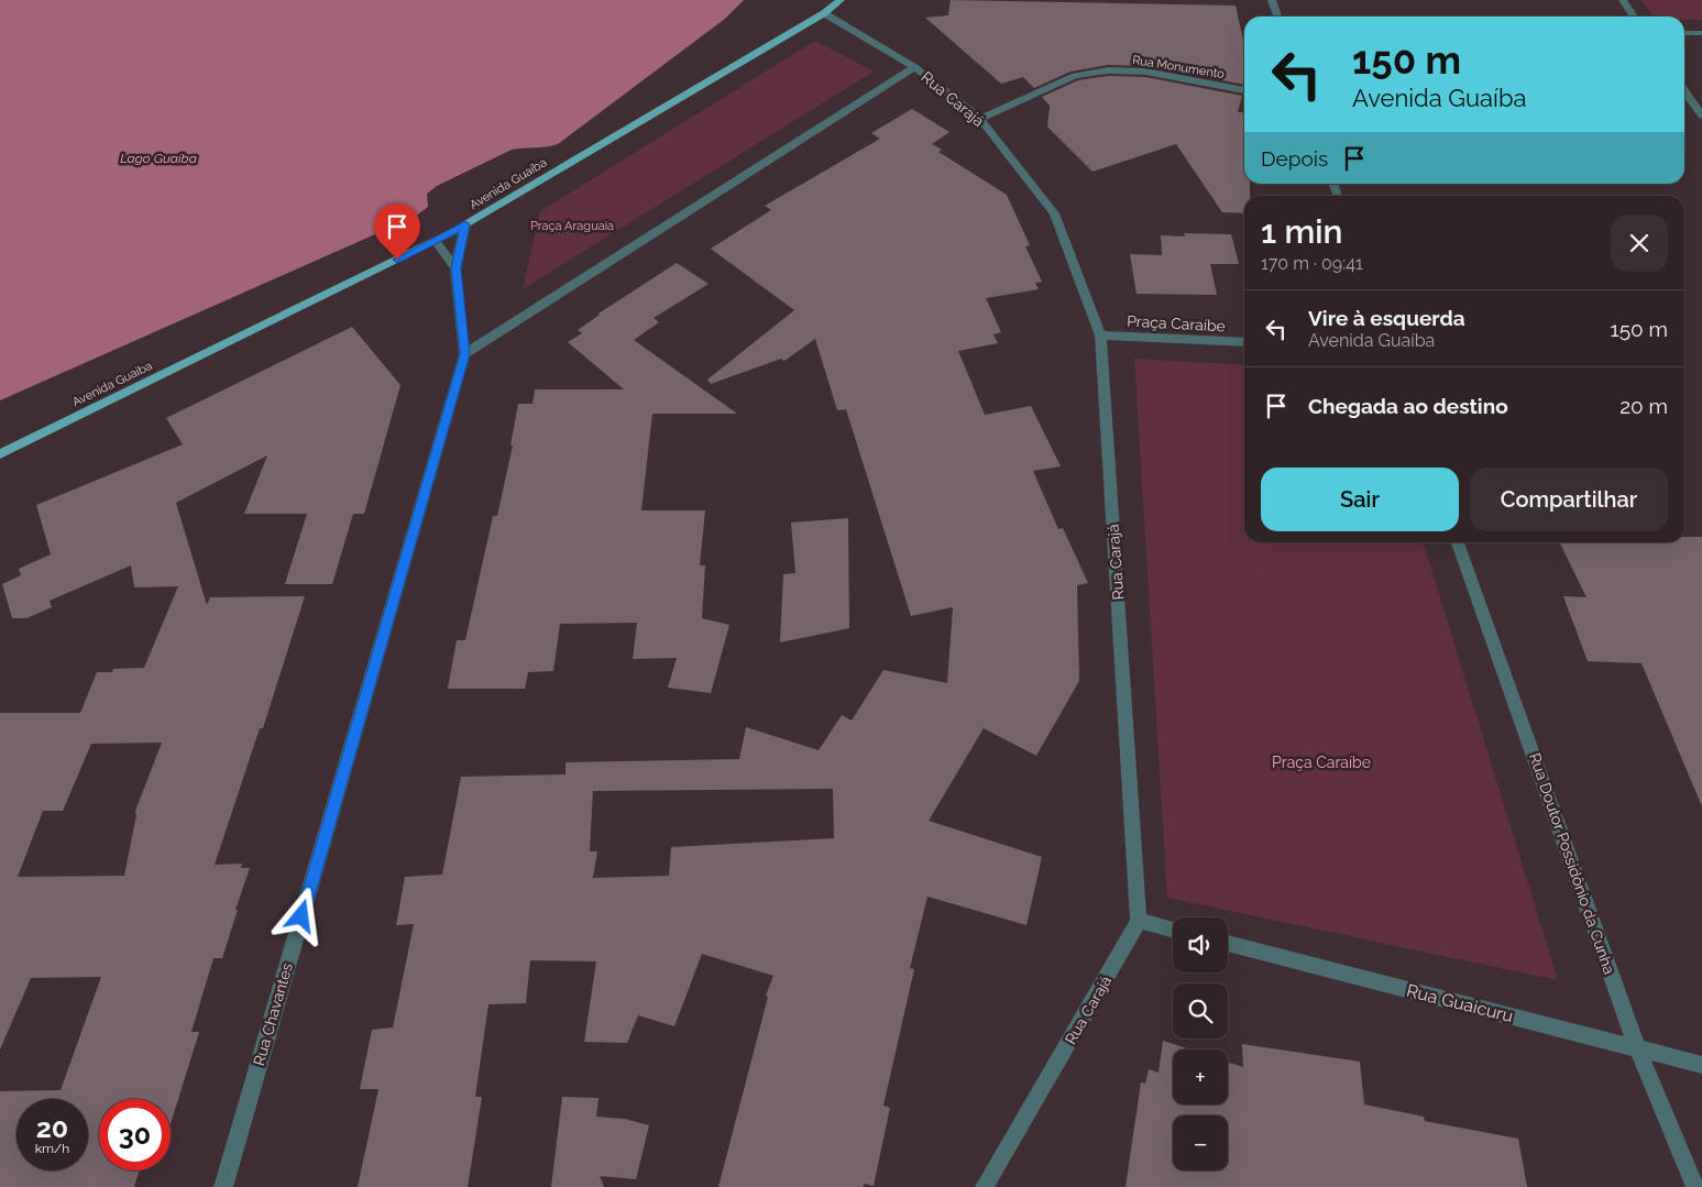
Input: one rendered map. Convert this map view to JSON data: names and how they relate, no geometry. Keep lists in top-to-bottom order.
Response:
{
  "streets": {
    "main road": ["Avenida Guaíba"],
    "street": [
      "Rua Monumento",
      "Rua Carajá",
      "Praça Caraíbe",
      "Rua Doutor Possidônio da Cunha",
      "Rua Guaicuru",
      "Rua Chavantes"
    ]
  },
  "crossings": [
    ["Rua Monumento", "Rua Carajá"],
    ["Rua Carajá", "Avenida Guaíba"],
    ["Rua Carajá", "Praça Caraíbe"],
    ["Avenida Guaíba", "Rua Chavantes"],
    ["Rua Doutor Possidônio da Cunha", "Rua Guaicuru"]
  ],
  "water": ["Lago Guaíba"],
  "parks": ["Praça Araguaia", "Praça Caraíbe"],
  "page": {
    "turn": ["150 m", "Avenida Guaíba"],
    "then": "Depois",
    "heading": ["1 min", "170 m · 09:41"],
    "list": [
      {
        "name": "Vire à esquerda",
        "note": "Avenida Guaíba",
        "value": "150 m"
      },
      {
        "name": "Chegada ao destino",
        "value": "20 m"
      }
    ],
    "buttons": ["Sair", "Compartilhar"],
    "map_buttons": ["+", "−"],
    "speed": "20 km/h",
    "limit": "30"
  }
}
